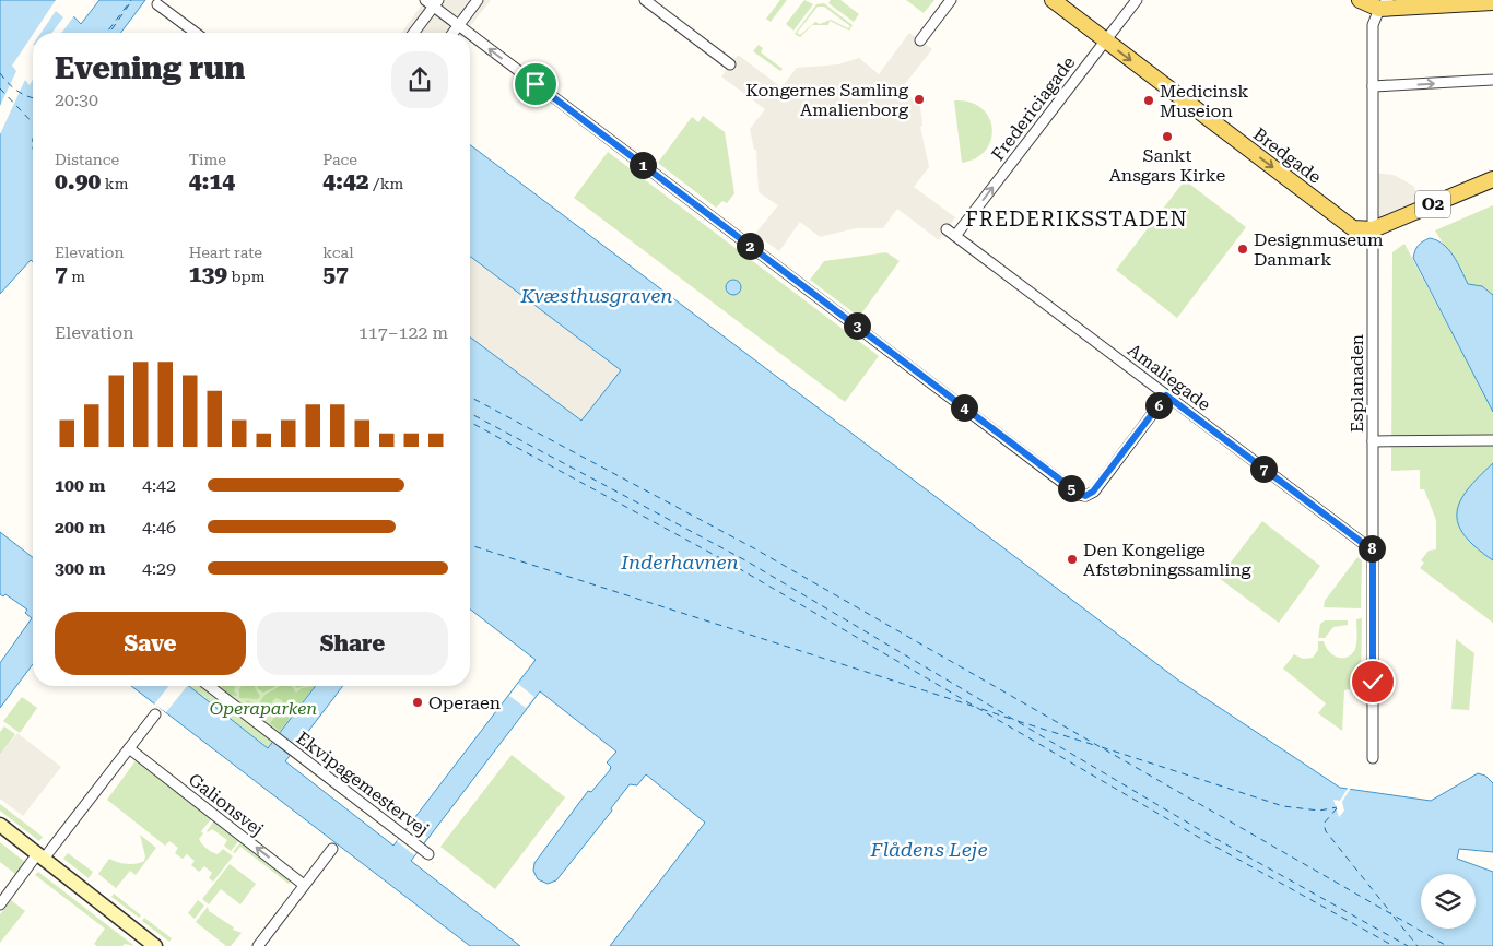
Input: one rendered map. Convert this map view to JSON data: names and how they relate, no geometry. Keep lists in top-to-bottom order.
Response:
{
  "streets": {
    "main road": ["Bredgade", "O2"],
    "street": [
      "Fredericiagade",
      "Amaliegade",
      "Esplanaden",
      "Ekvipagemestervej",
      "Galionsvej"
    ]
  },
  "crossings": [
    ["Fredericiagade", "Bredgade"],
    ["Fredericiagade", "Amaliegade"],
    ["Bredgade", "O2"],
    ["Bredgade", "Esplanaden"],
    ["O2", "Esplanaden"],
    ["Amaliegade", "Esplanaden"]
  ],
  "one_way": ["Fredericiagade", "Bredgade", "Galionsvej"],
  "districts": ["FREDERIKSSTADEN"],
  "water": ["Kvæsthusgraven", "Inderhavnen", "Flådens Leje"],
  "parks": ["Operaparken"],
  "places": [
    "Kongernes Samling Amalienborg",
    "Medicinsk Museion",
    "Sankt Ansgars Kirke",
    "Designmuseum Danmark",
    "Den Kongelige Afstøbningssamling",
    "Operaen"
  ],
  "page": {
    "heading": ["Evening run", "20:30"],
    "stats": [
      ["Distance", "0.90 km"],
      ["Time", "4:14"],
      ["Pace", "4:42 /km"],
      ["Elevation", "7 m"],
      ["Heart rate", "139 bpm"],
      ["kcal", "57"]
    ],
    "pins": [
      "1",
      "2",
      "3",
      "6",
      "4",
      "7",
      "5",
      "8"
    ],
    "chart": ["Elevation", "117–122 m"],
    "list": [
      {
        "name": "100 m",
        "note": "4:42"
      },
      {
        "name": "200 m",
        "note": "4:46"
      },
      {
        "name": "300 m",
        "note": "4:29"
      }
    ],
    "buttons": ["Save", "Share"]
  }
}
